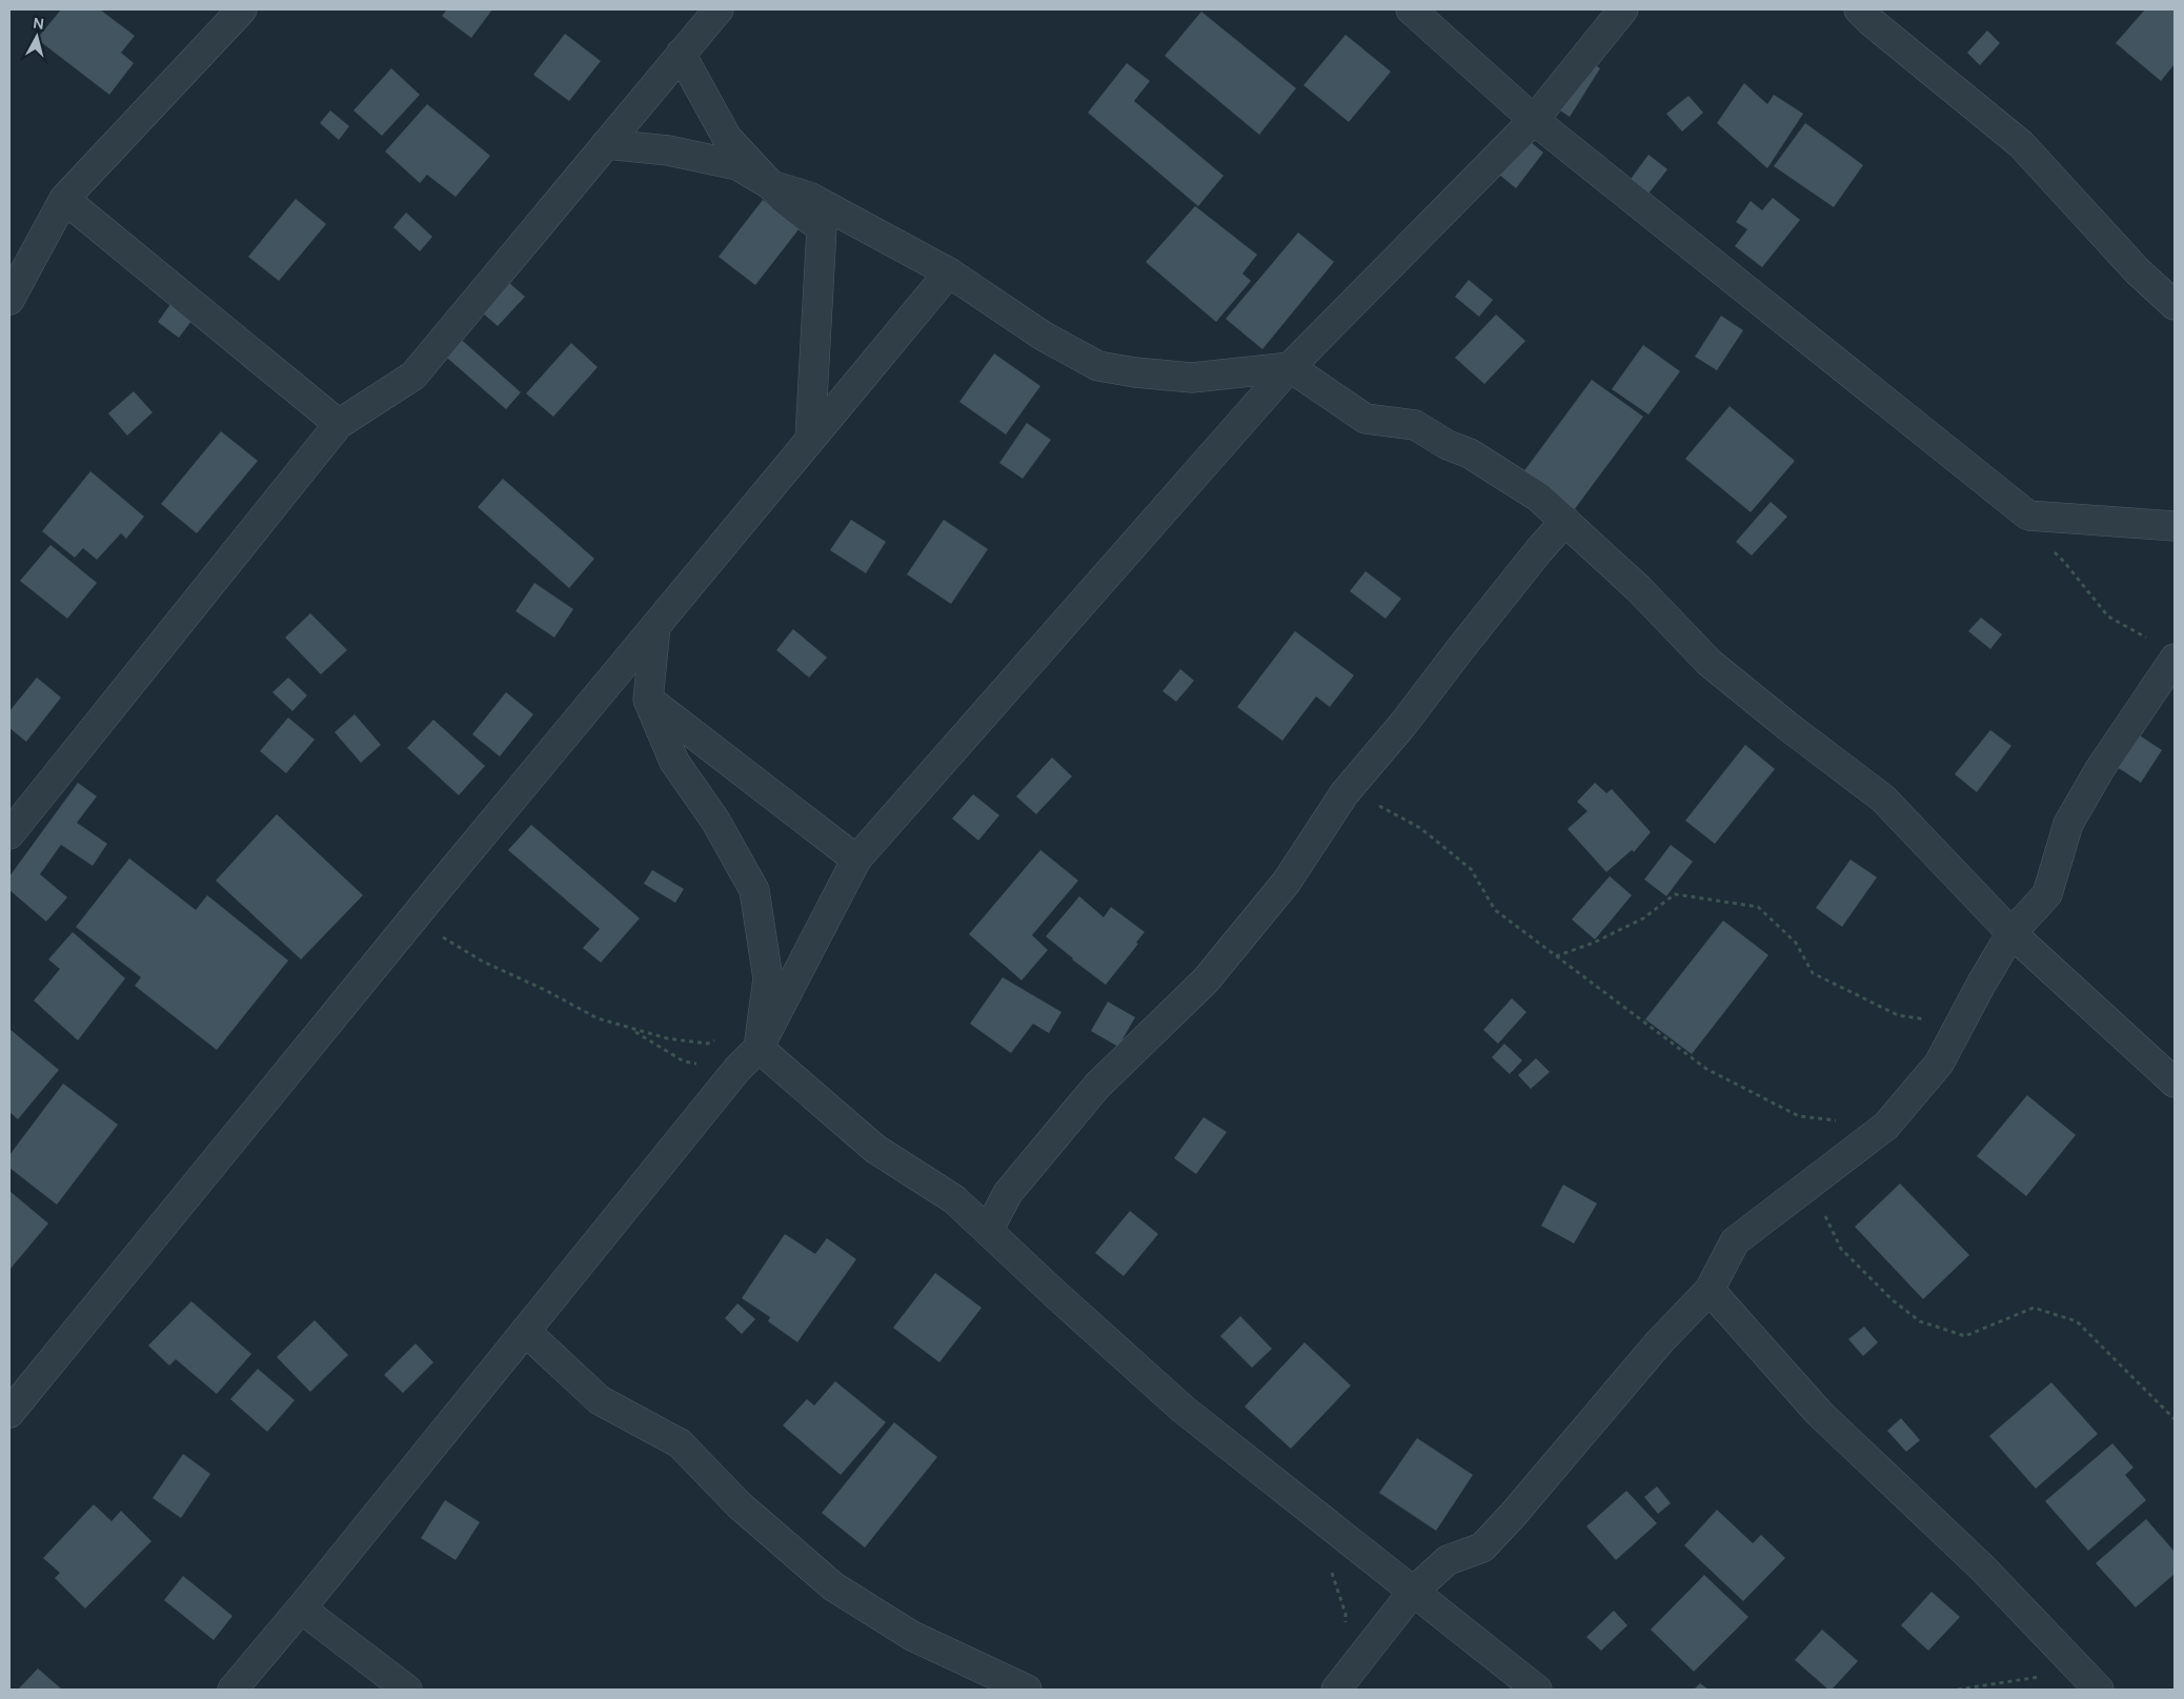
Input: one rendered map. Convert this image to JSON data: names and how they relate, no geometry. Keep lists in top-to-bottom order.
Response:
{
  "north": "top"
}
